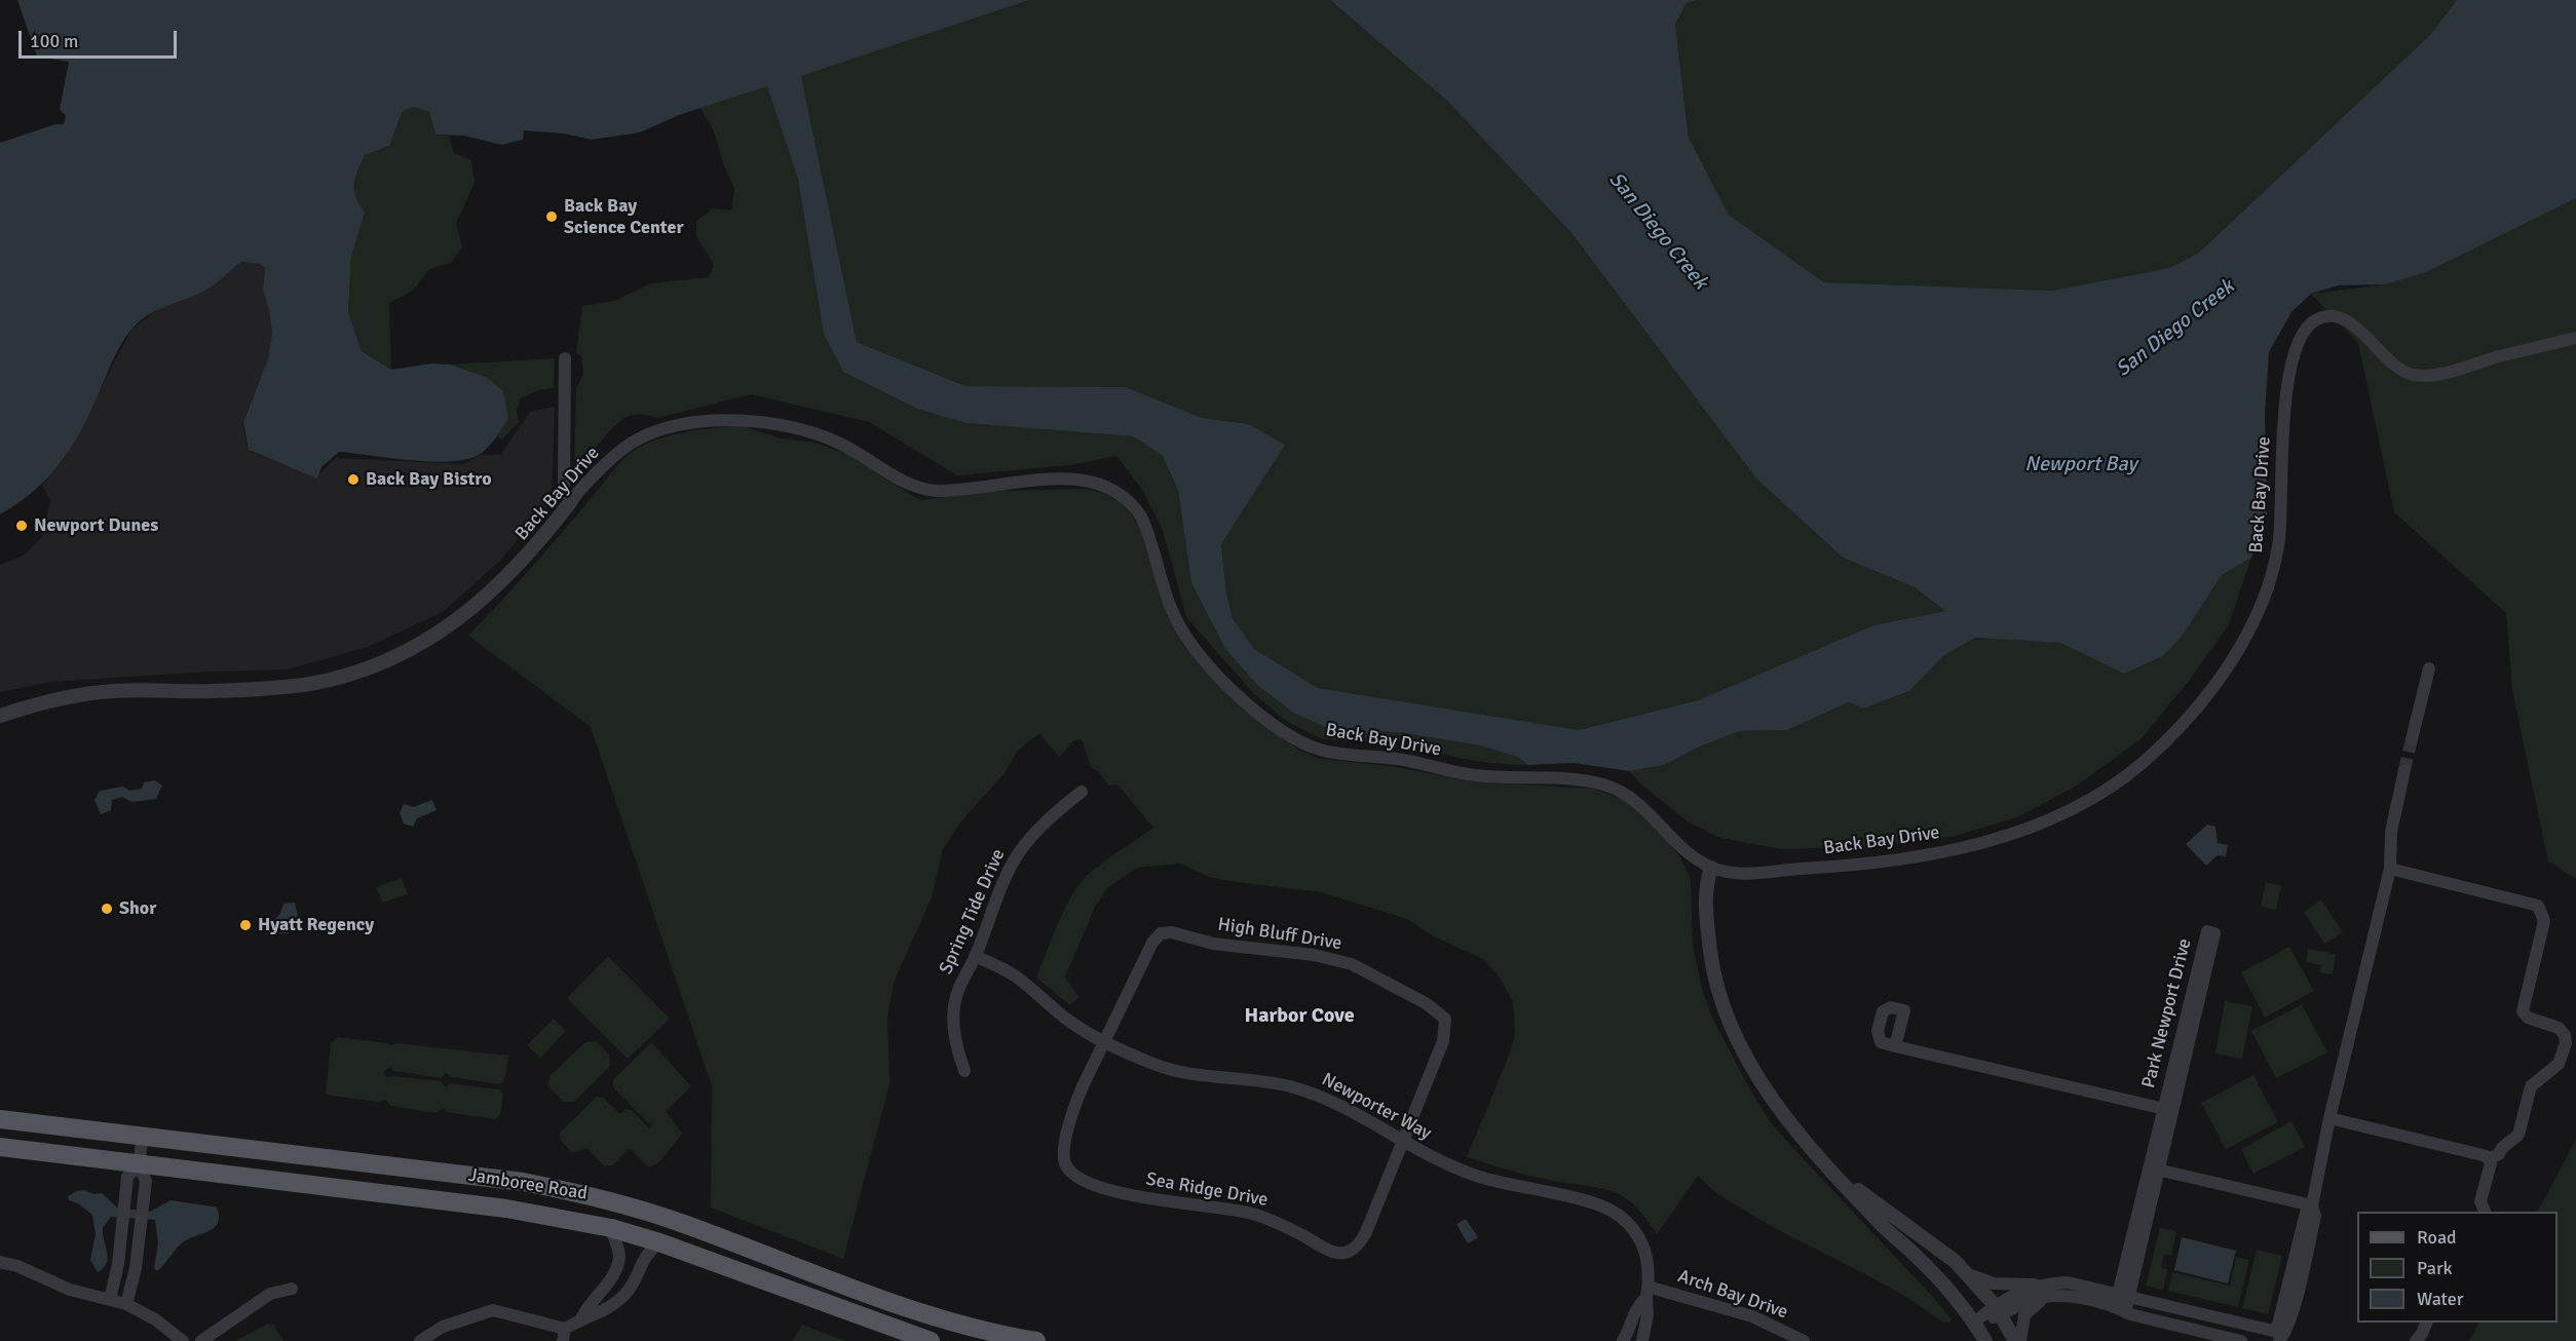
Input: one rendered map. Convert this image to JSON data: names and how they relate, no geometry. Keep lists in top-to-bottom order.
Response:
{
  "streets": {
    "main road": ["Jamboree Road"],
    "street": [
      "Back Bay Drive",
      "Spring Tide Drive",
      "High Bluff Drive",
      "Park Newport Drive",
      "Newporter Way",
      "Sea Ridge Drive",
      "Arch Bay Drive"
    ]
  },
  "crossings": [
    ["Spring Tide Drive", "Newporter Way"],
    ["High Bluff Drive", "Newporter Way"],
    ["High Bluff Drive", "Sea Ridge Drive"],
    ["Newporter Way", "Sea Ridge Drive"],
    ["Newporter Way", "Arch Bay Drive"]
  ],
  "districts": ["Harbor Cove"],
  "water": ["San Diego Creek", "Newport Bay"],
  "places": [
    "Back Bay Science Center",
    "Back Bay Bistro",
    "Newport Dunes",
    "Shor",
    "Hyatt Regency"
  ],
  "legend": ["Road", "Park", "Water"],
  "scale_bar": "100 m"
}
